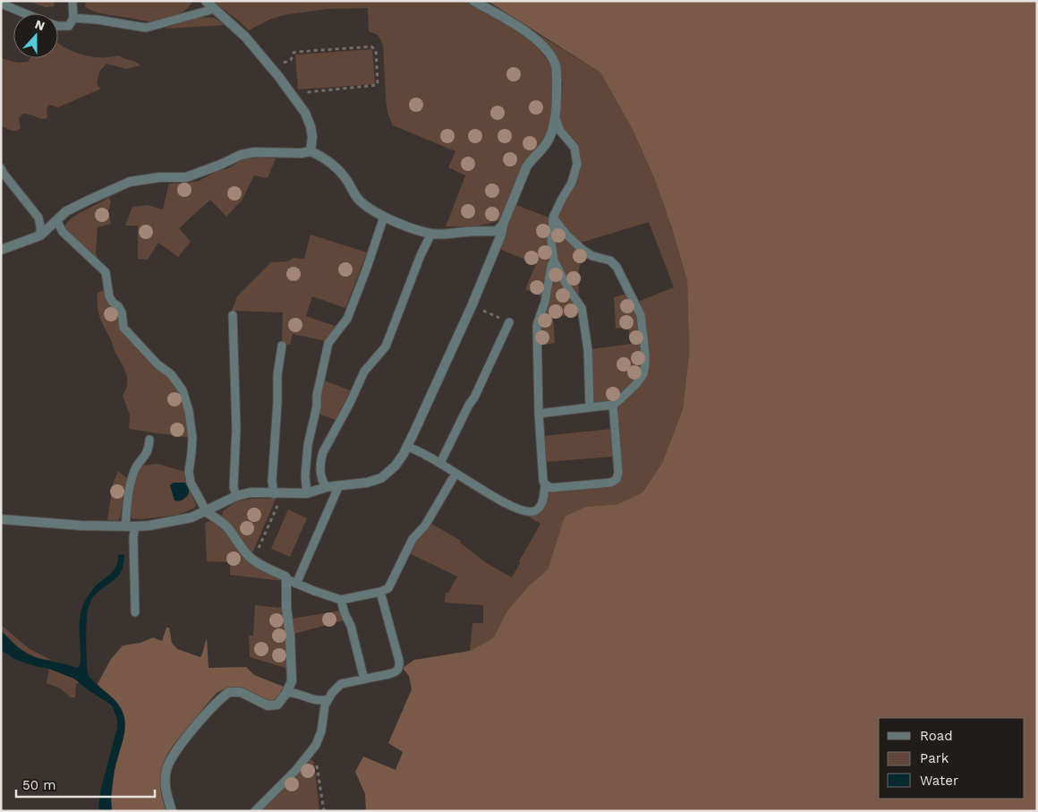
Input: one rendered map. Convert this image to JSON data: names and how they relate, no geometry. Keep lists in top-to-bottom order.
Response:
{
  "legend": ["Road", "Park", "Water"],
  "scale_bar": "50 m",
  "north": "top"
}
